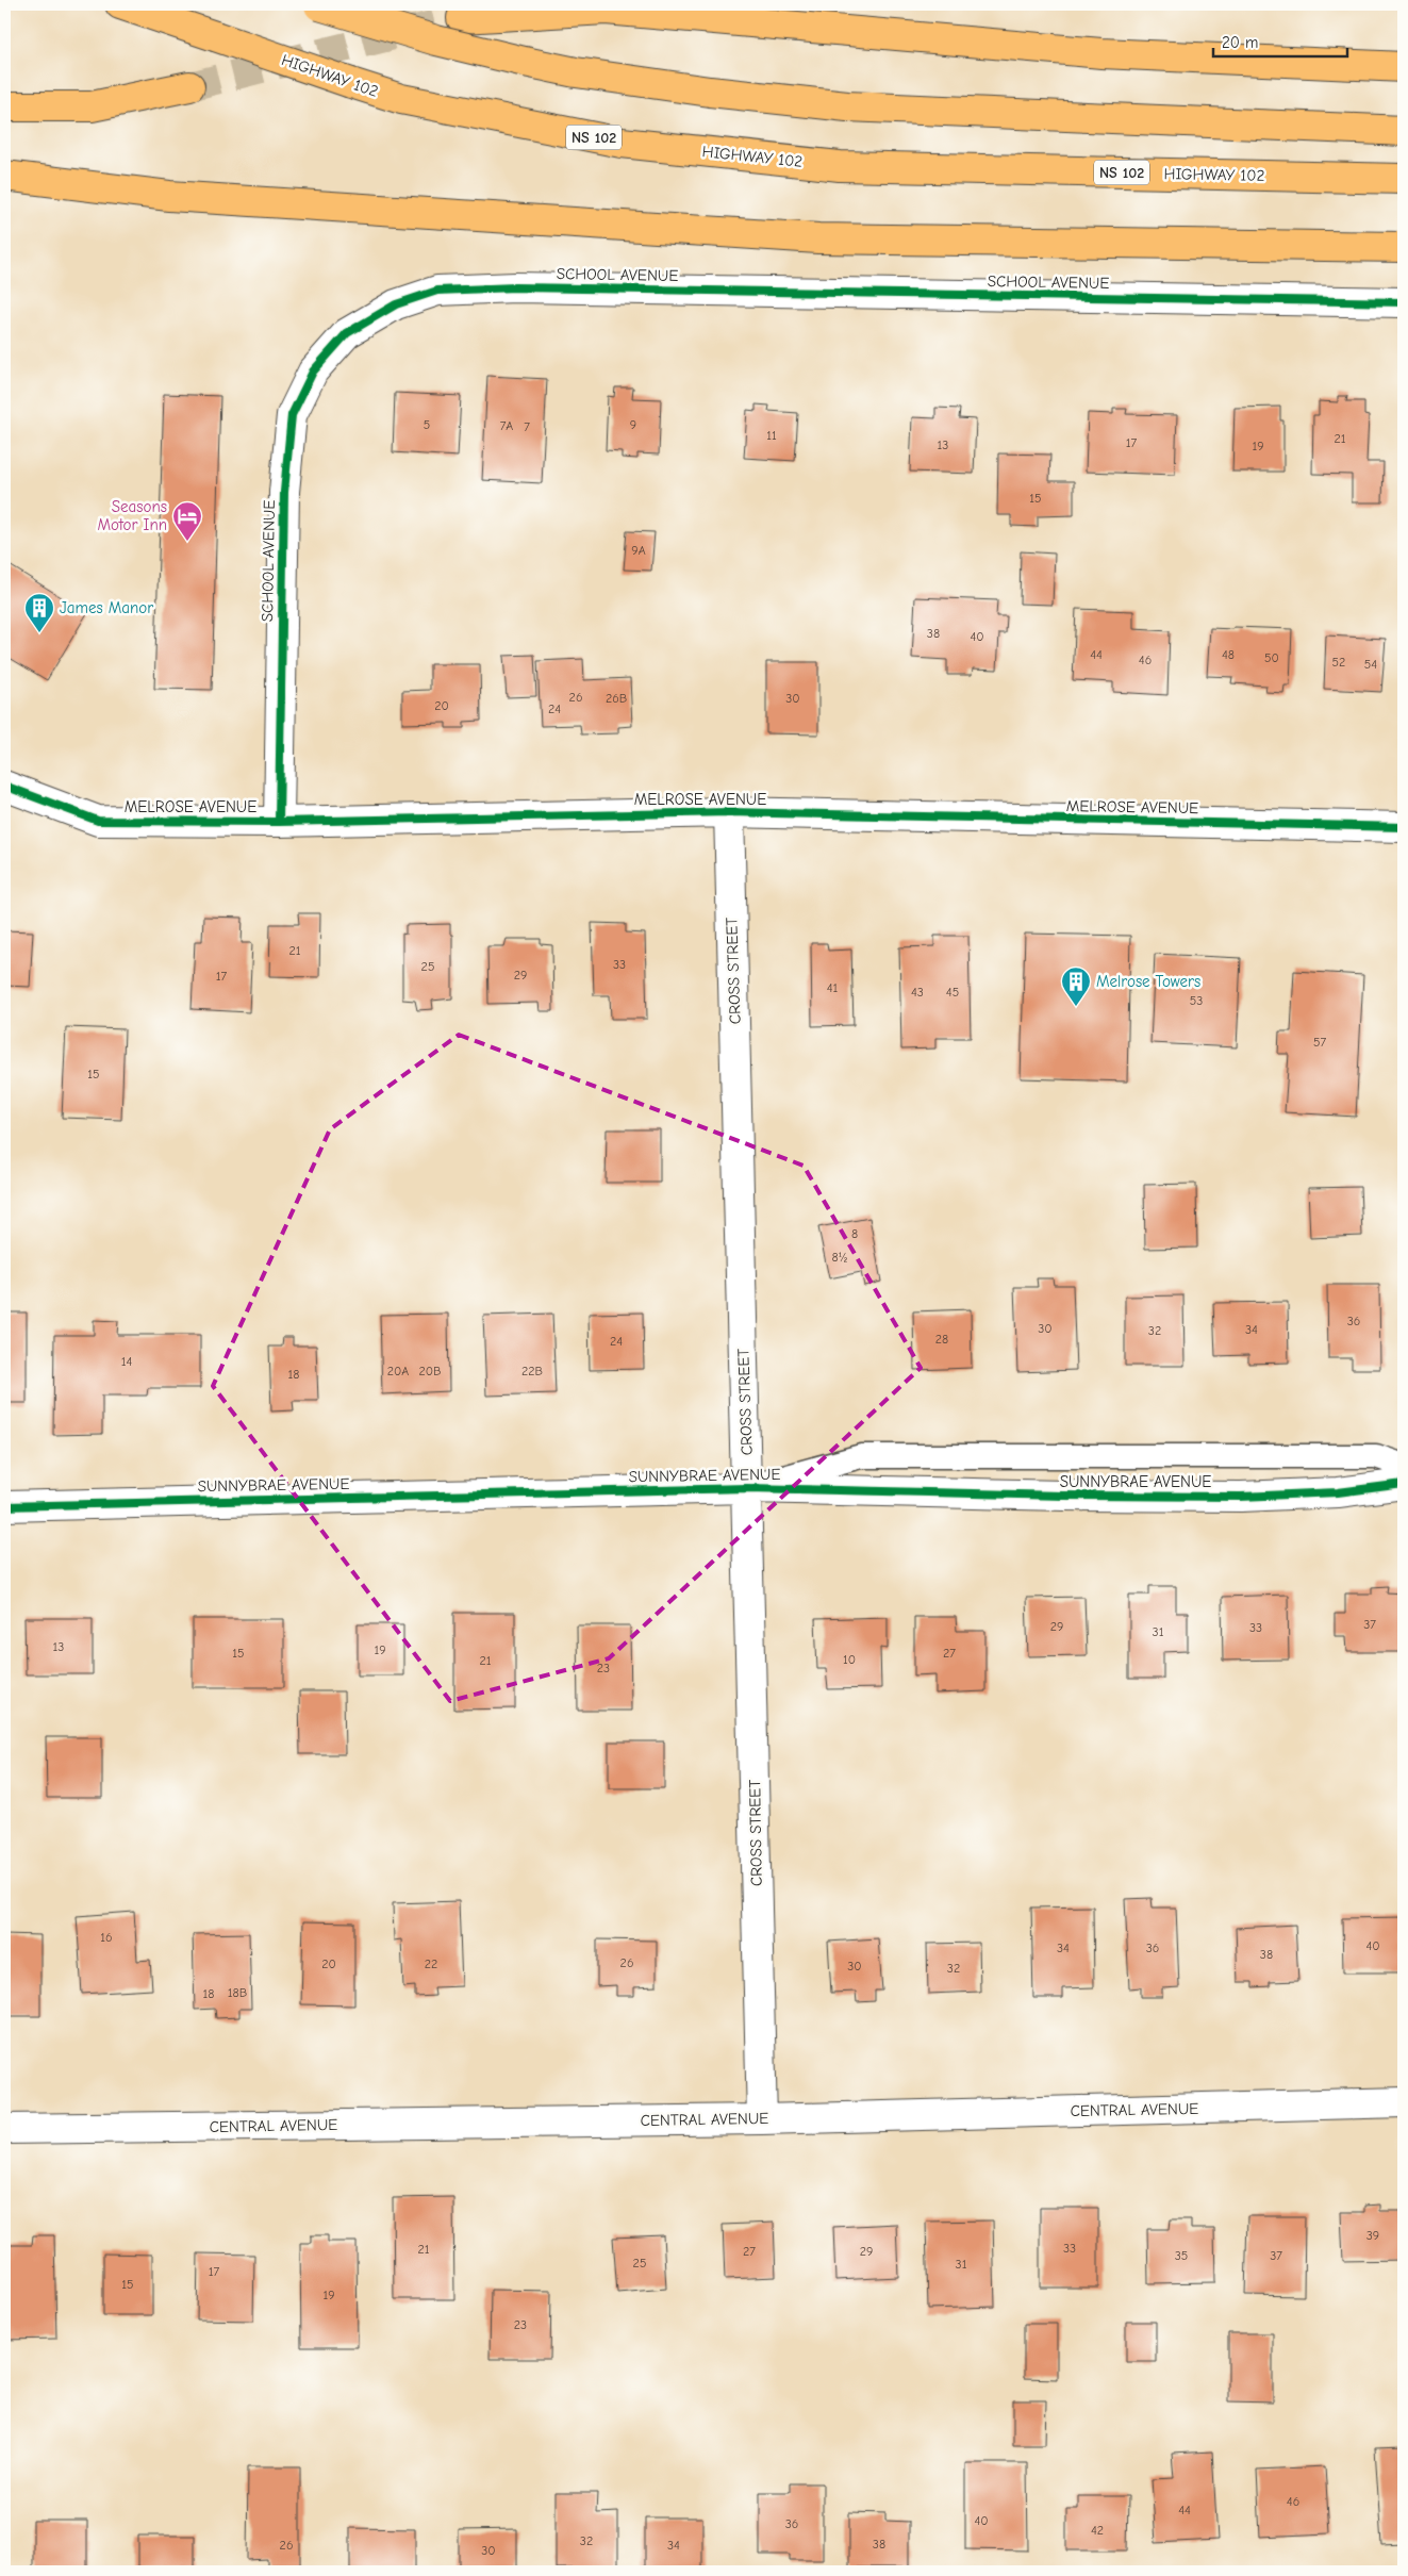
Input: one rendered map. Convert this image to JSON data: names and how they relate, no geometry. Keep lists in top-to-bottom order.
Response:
{
  "streets": {
    "highway": ["HIGHWAY 102", "NS 102"],
    "street": [
      "SCHOOL AVENUE",
      "MELROSE AVENUE",
      "CROSS STREET",
      "SUNNYBRAE AVENUE",
      "CENTRAL AVENUE"
    ]
  },
  "crossings": [
    ["SCHOOL AVENUE", "MELROSE AVENUE"],
    ["MELROSE AVENUE", "CROSS STREET"],
    ["CROSS STREET", "SUNNYBRAE AVENUE"],
    ["CROSS STREET", "CENTRAL AVENUE"]
  ],
  "places": {
    "hotel": ["Seasons Motor Inn"],
    "building": ["James Manor", "Melrose Towers"]
  },
  "house_numbers": [
    "5",
    "9",
    "7A",
    "7",
    "11",
    "21",
    "17",
    "13",
    "19",
    "15",
    "9A",
    "38",
    "40",
    "44",
    "48",
    "50",
    "46",
    "52",
    "54",
    "26",
    "26B",
    "30",
    "20",
    "24",
    "21",
    "33",
    "25",
    "29",
    "17",
    "41",
    "43",
    "45",
    "53",
    "57",
    "15",
    "8",
    "8½",
    "36",
    "30",
    "34",
    "32",
    "28",
    "24",
    "14",
    "20A",
    "20B",
    "22B",
    "18",
    "37",
    "29",
    "33",
    "31",
    "13",
    "19",
    "15",
    "27",
    "10",
    "21",
    "23",
    "16",
    "40",
    "34",
    "36",
    "38",
    "26",
    "20",
    "22",
    "30",
    "32",
    "18B",
    "18",
    "39",
    "33",
    "21",
    "27",
    "29",
    "35",
    "37",
    "25",
    "31",
    "17",
    "15",
    "19",
    "23",
    "46",
    "44",
    "40",
    "36",
    "42",
    "32",
    "38",
    "26",
    "34",
    "30"
  ],
  "scale_bar": "20 m"
}
